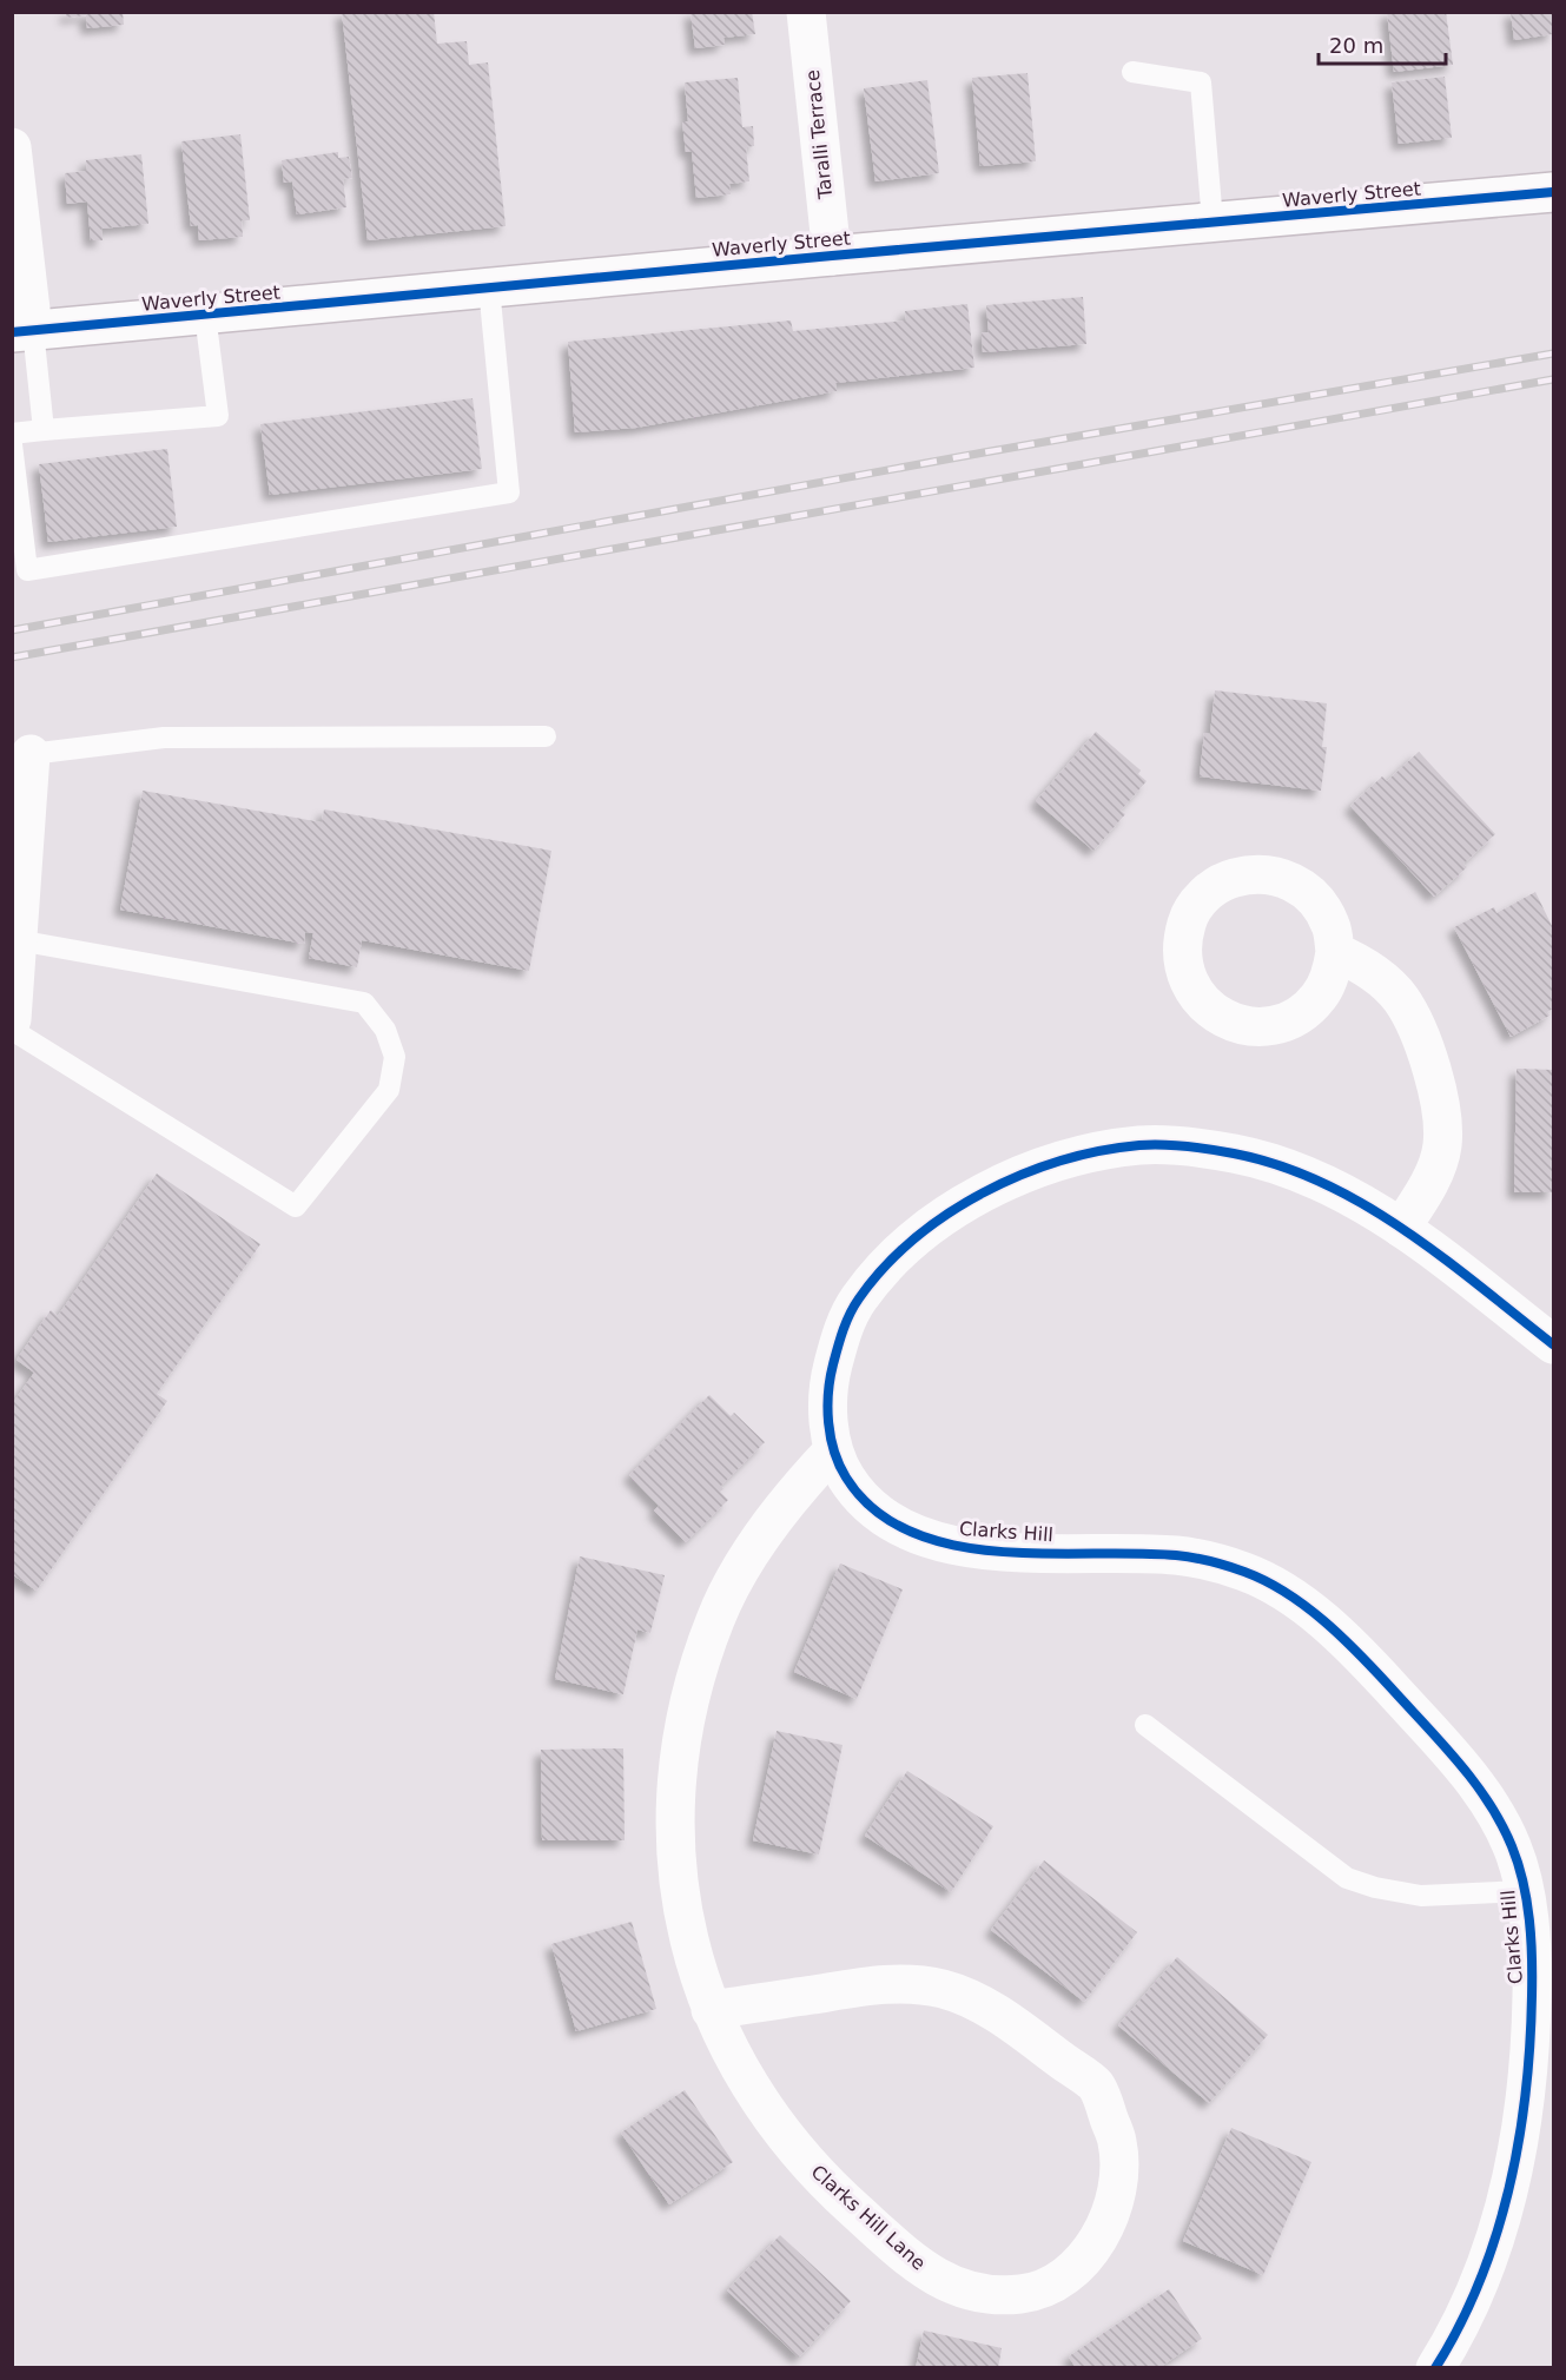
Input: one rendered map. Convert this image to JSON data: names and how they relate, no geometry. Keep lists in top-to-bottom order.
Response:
{
  "streets": {
    "street": [
      "Taralli Terrace",
      "Waverly Street",
      "Clarks Hill",
      "Clarks Hill Lane"
    ]
  },
  "crossings": [
    ["Taralli Terrace", "Waverly Street"],
    ["Clarks Hill", "Clarks Hill Lane"]
  ],
  "scale_bar": "20 m"
}
